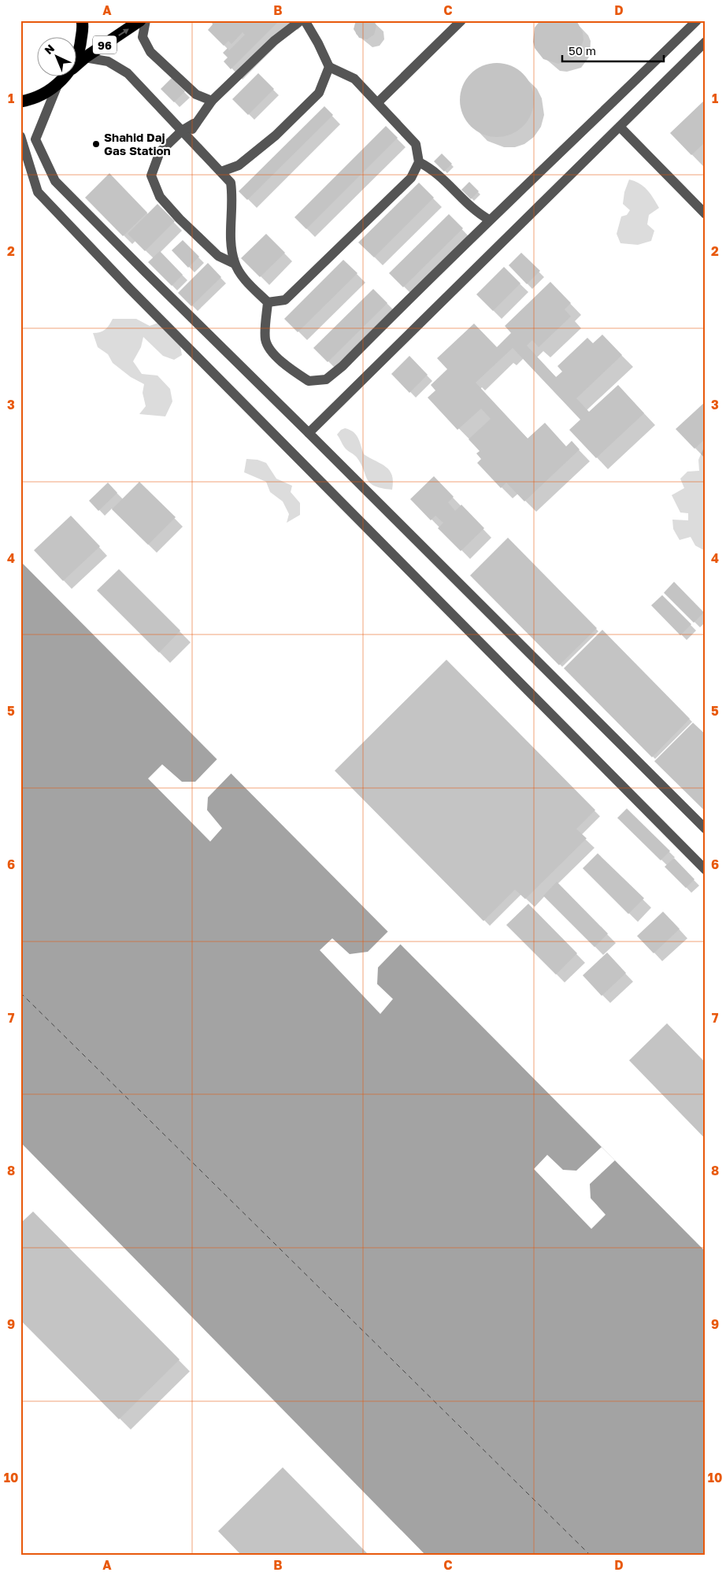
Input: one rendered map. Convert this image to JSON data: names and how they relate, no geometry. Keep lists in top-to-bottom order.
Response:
{
  "streets": {
    "highway": ["96"]
  },
  "places": ["Shahid Daj Gas Station"],
  "scale_bar": "50 m",
  "north": "top left",
  "grid": {
    "columns": [
      "A",
      "B",
      "C",
      "D"
    ],
    "rows": [
      "1",
      "2",
      "3",
      "4",
      "5",
      "6",
      "7",
      "8",
      "9",
      "10"
    ]
  }
}
